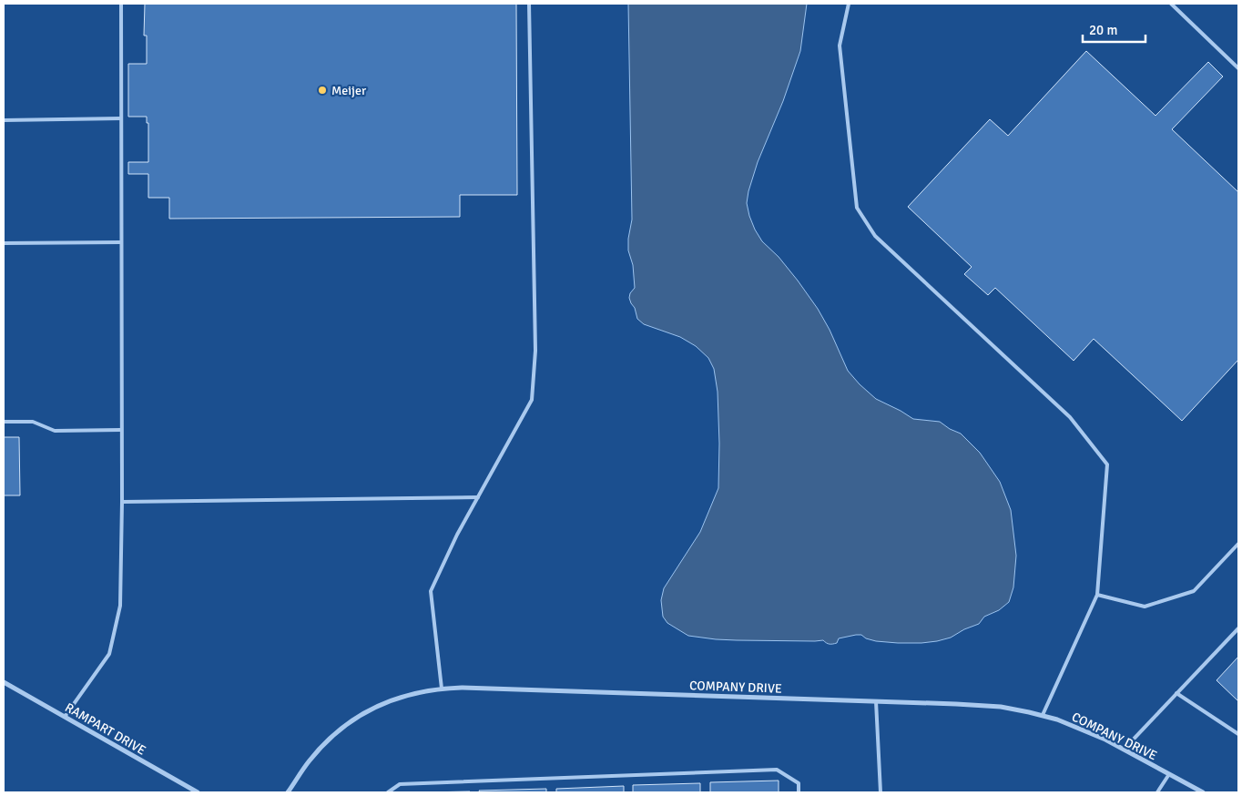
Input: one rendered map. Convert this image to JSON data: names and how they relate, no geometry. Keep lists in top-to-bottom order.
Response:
{
  "streets": {
    "street": ["COMPANY DRIVE", "RAMPART DRIVE"]
  },
  "places": ["Meijer"],
  "scale_bar": "20 m"
}
